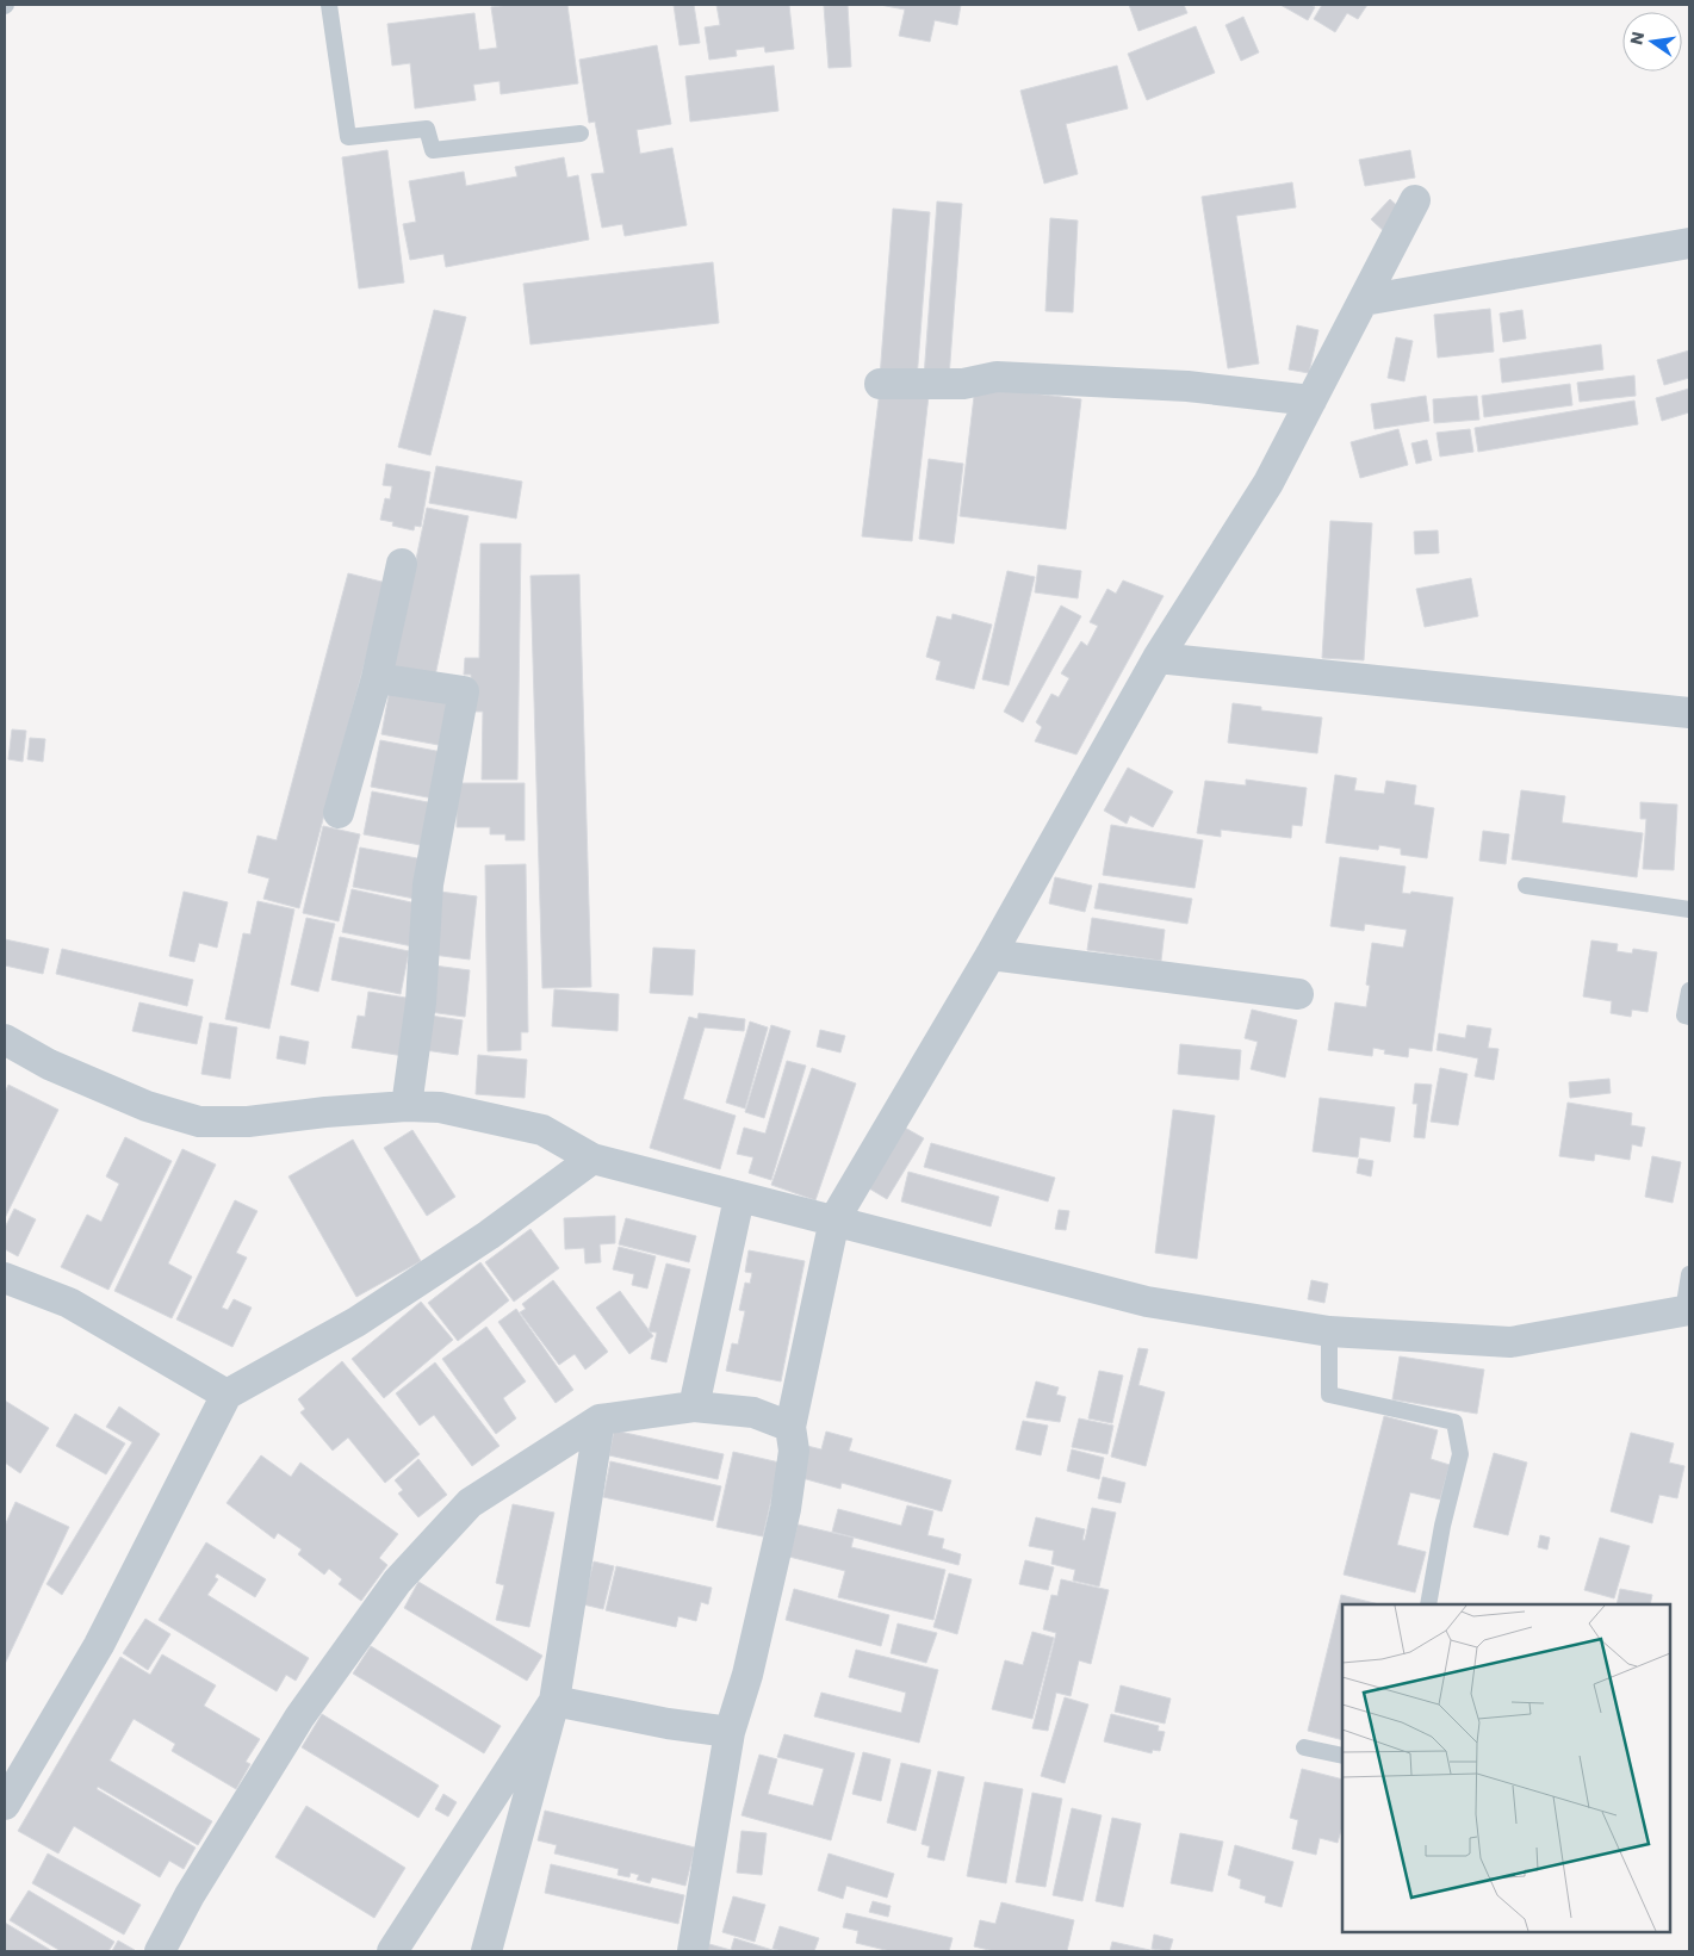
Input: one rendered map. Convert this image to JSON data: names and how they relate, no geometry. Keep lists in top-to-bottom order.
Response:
{
  "north": "left"
}
